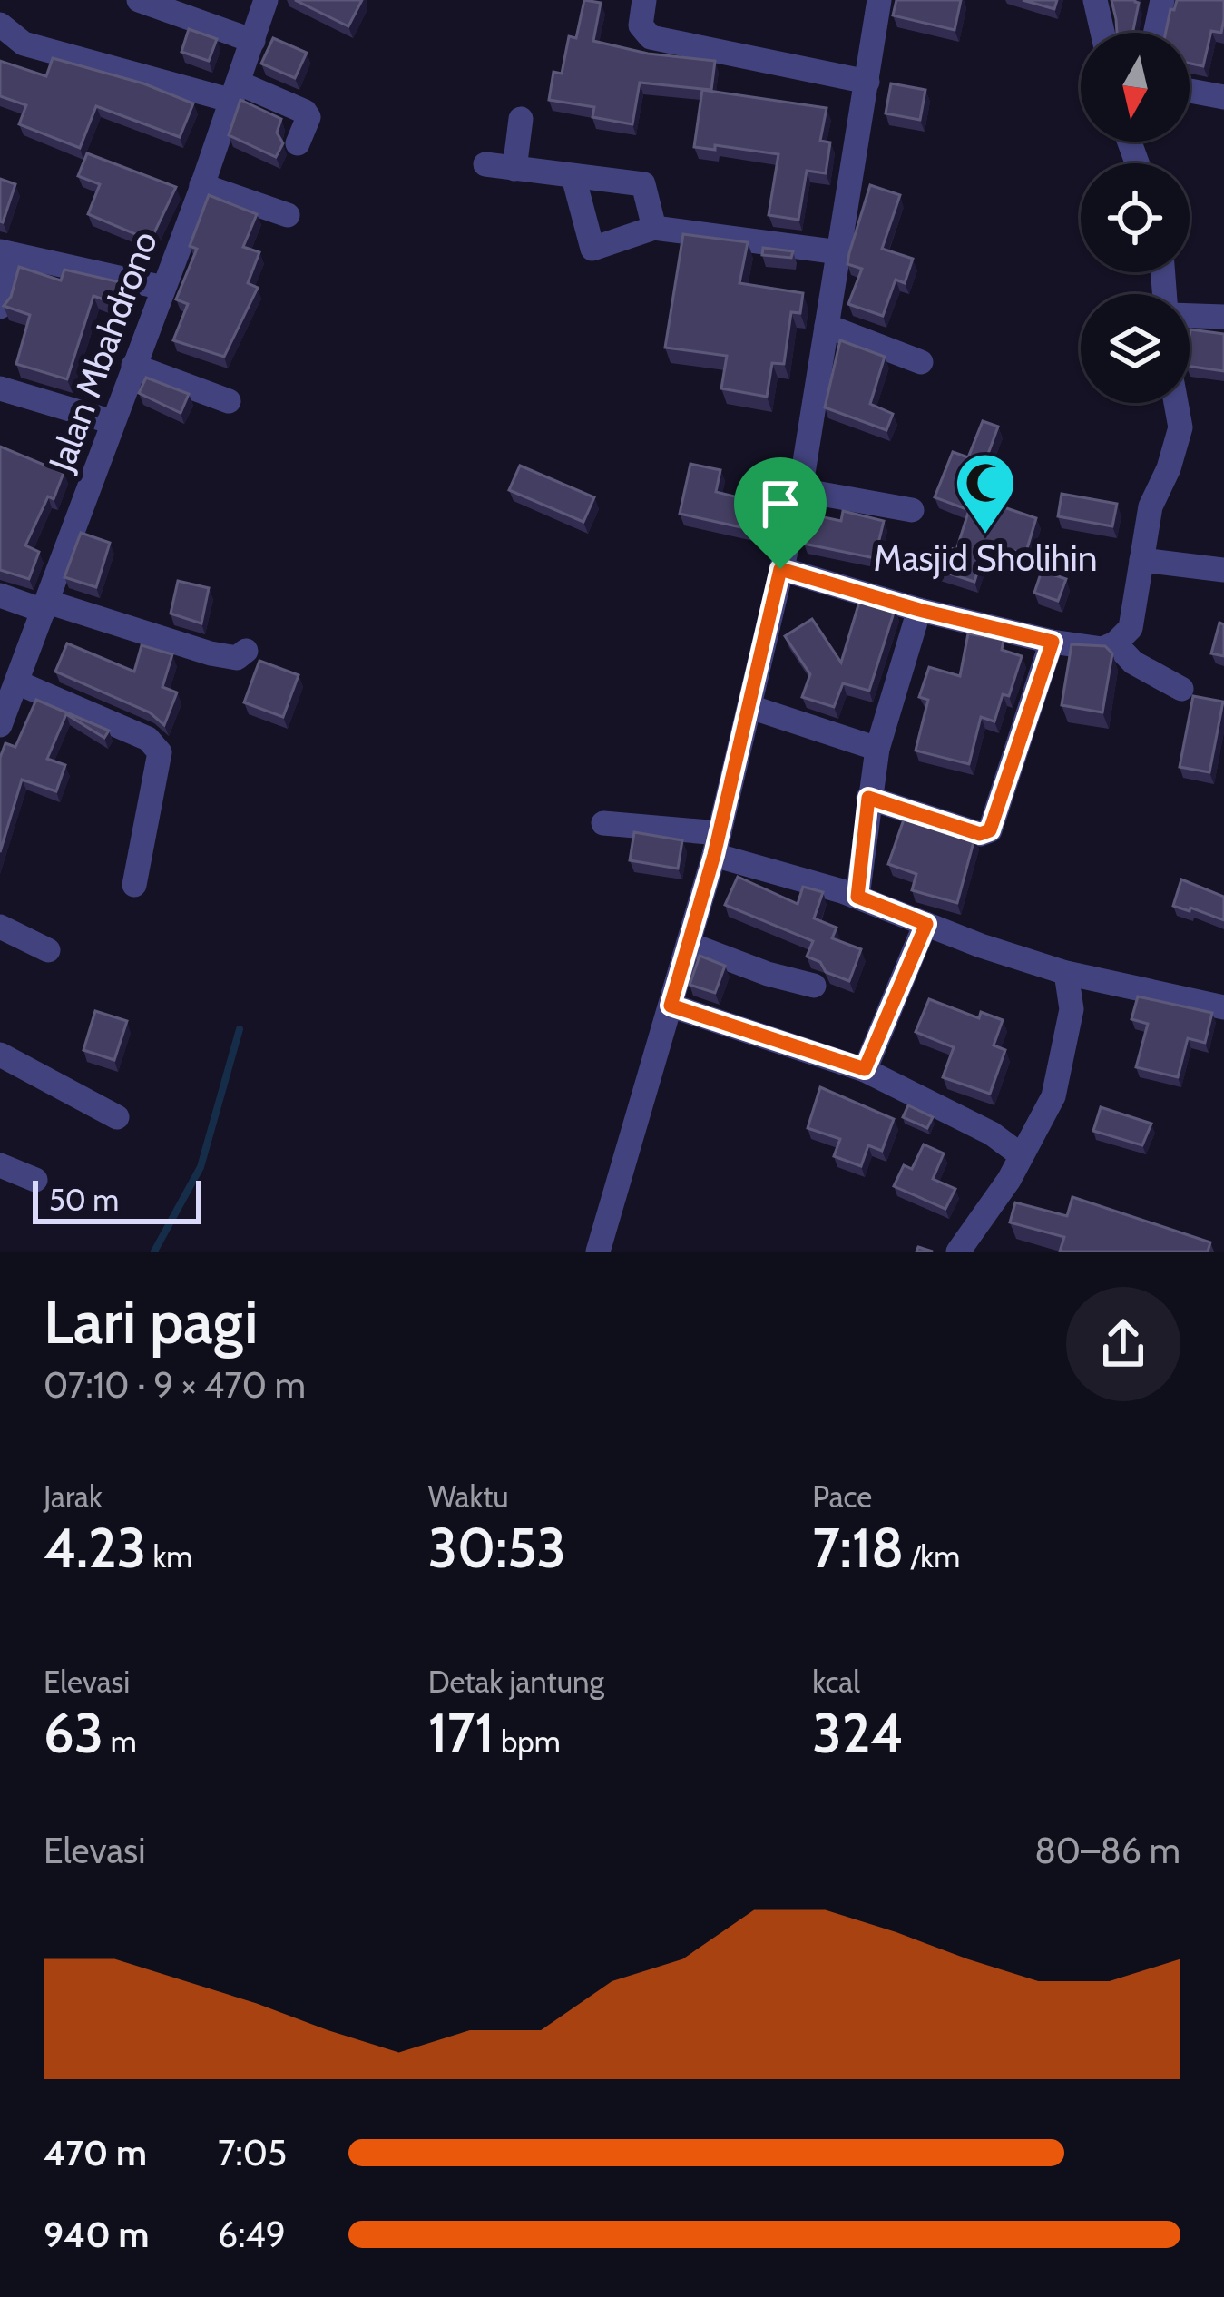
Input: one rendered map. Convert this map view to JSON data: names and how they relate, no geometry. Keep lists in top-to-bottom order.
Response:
{
  "streets": {
    "street": ["Jalan Mbahdrono"]
  },
  "places": {
    "mosque": ["Masjid Sholihin"]
  },
  "scale_bar": "50 m",
  "north": "bottom",
  "page": {
    "scale": "50 m",
    "heading": ["Lari pagi", "07:10 · 9 × 470 m"],
    "stats": [
      ["Jarak", "4.23 km"],
      ["Waktu", "30:53"],
      ["Pace", "7:18 /km"],
      ["Elevasi", "63 m"],
      ["Detak jantung", "171 bpm"],
      ["kcal", "324"]
    ],
    "chart": ["Elevasi", "80–86 m"],
    "list": [
      {
        "name": "470 m",
        "note": "7:05"
      },
      {
        "name": "940 m",
        "note": "6:49"
      }
    ]
  }
}
